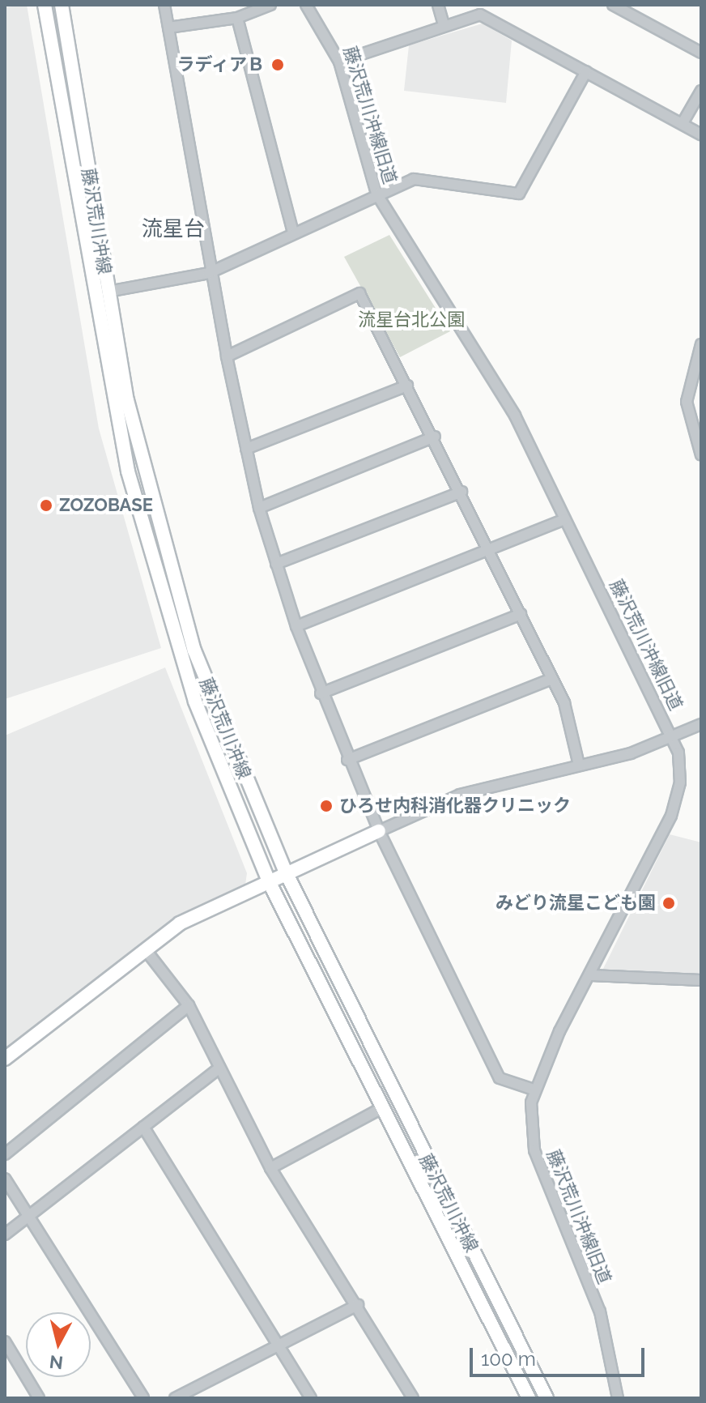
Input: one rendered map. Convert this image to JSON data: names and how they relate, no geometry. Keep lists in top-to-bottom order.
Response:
{
  "streets": {
    "main road": ["藤沢荒川沖線"],
    "street": ["藤沢荒川沖線旧道"]
  },
  "districts": ["流星台"],
  "parks": ["流星台北公園"],
  "places": [
    "ラディアＢ",
    "ZOZOBASE",
    "ひろせ内科消化器クリニック",
    "みどり流星こども園"
  ],
  "scale_bar": "100 m",
  "north": "bottom"
}
